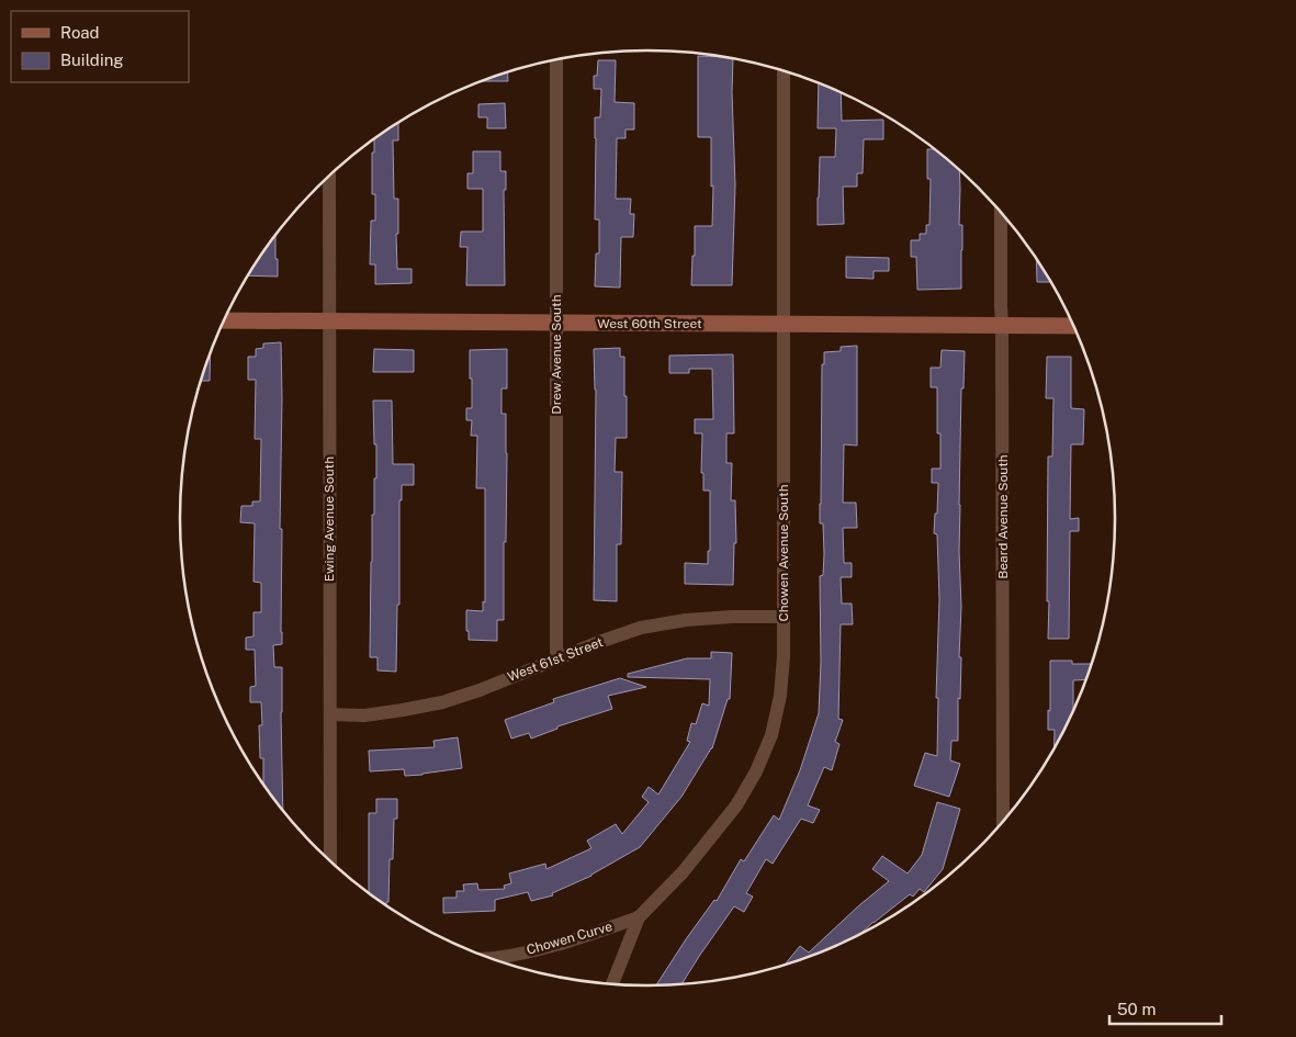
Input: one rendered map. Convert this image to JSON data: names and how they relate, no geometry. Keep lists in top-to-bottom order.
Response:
{
  "streets": {
    "street": [
      "West 60th Street",
      "Drew Avenue South",
      "Beard Avenue South",
      "Ewing Avenue South",
      "Chowen Avenue South",
      "West 61st Street",
      "Chowen Curve"
    ]
  },
  "crossings": [
    ["West 60th Street", "Drew Avenue South"],
    ["West 60th Street", "Beard Avenue South"],
    ["West 60th Street", "Ewing Avenue South"],
    ["West 60th Street", "Chowen Avenue South"],
    ["Drew Avenue South", "West 61st Street"],
    ["Ewing Avenue South", "West 61st Street"],
    ["Chowen Avenue South", "West 61st Street"],
    ["Chowen Avenue South", "Chowen Curve"]
  ],
  "legend": ["Road", "Building"],
  "scale_bar": "50 m"
}
